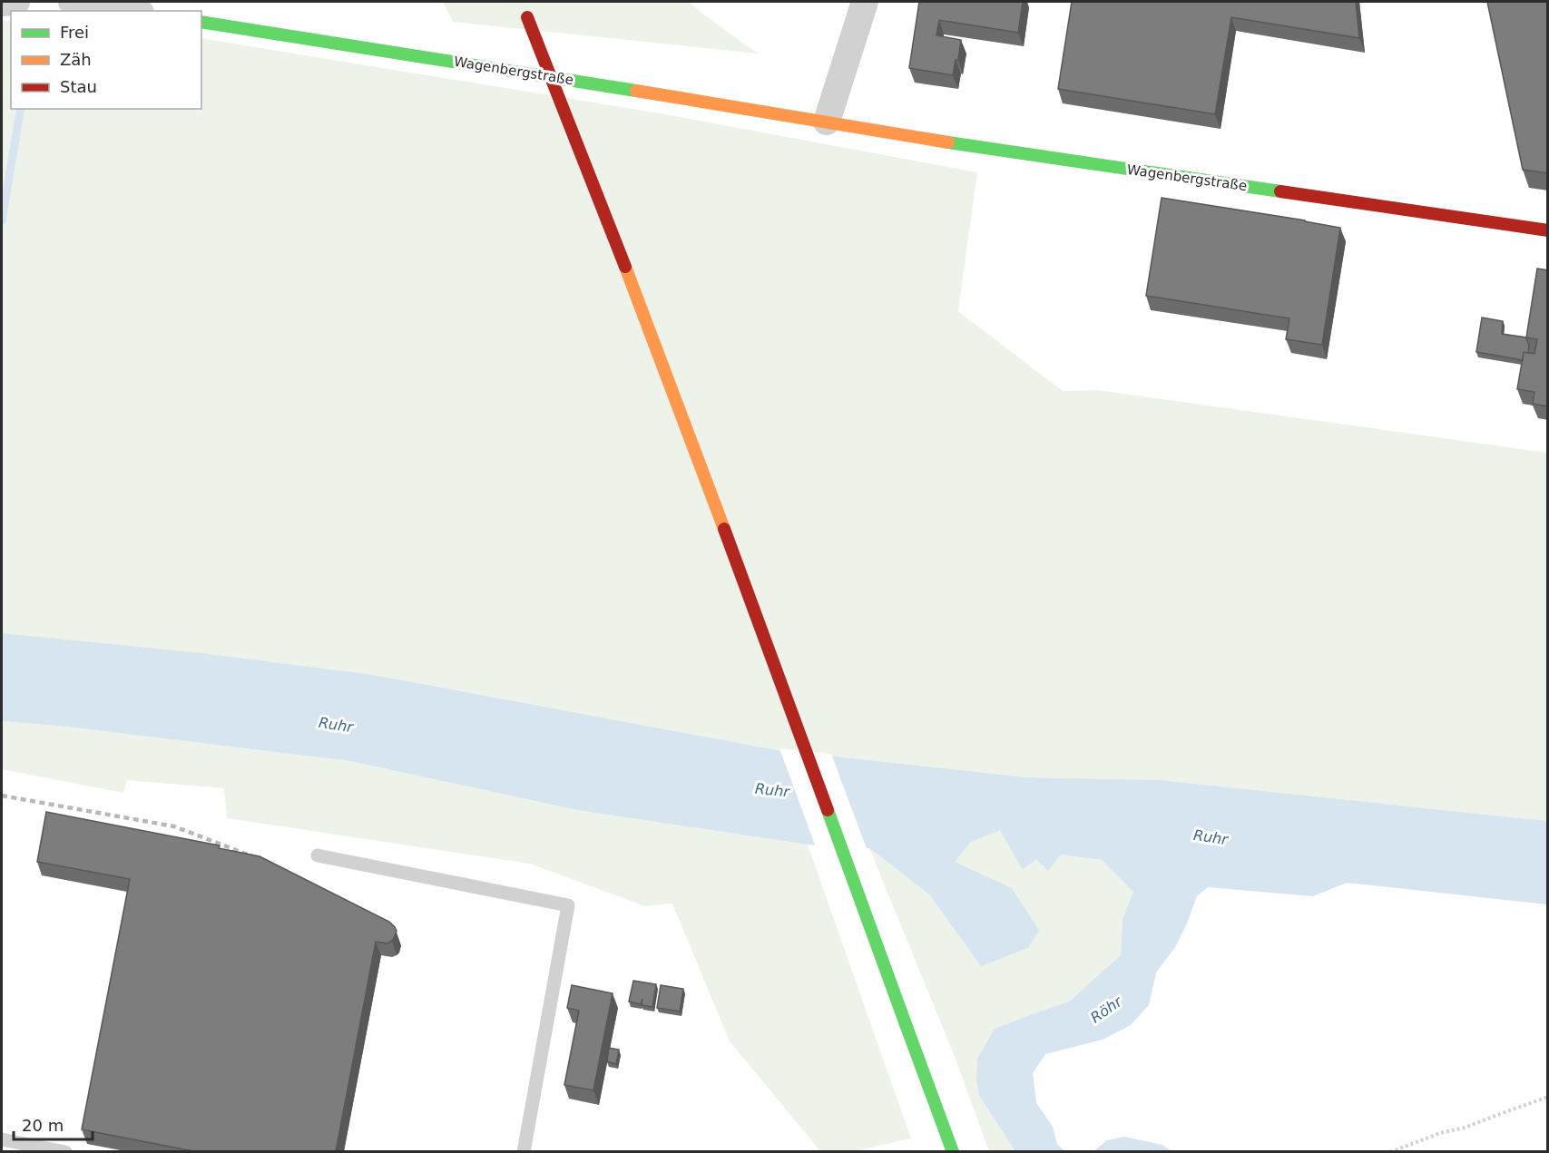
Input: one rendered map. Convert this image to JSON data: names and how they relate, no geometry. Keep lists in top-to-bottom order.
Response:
{
  "streets": {
    "main road": ["Wagenbergstraße"]
  },
  "water": ["Ruhr", "Röhr"],
  "legend": ["Frei", "Zäh", "Stau"],
  "scale_bar": "20 m"
}
